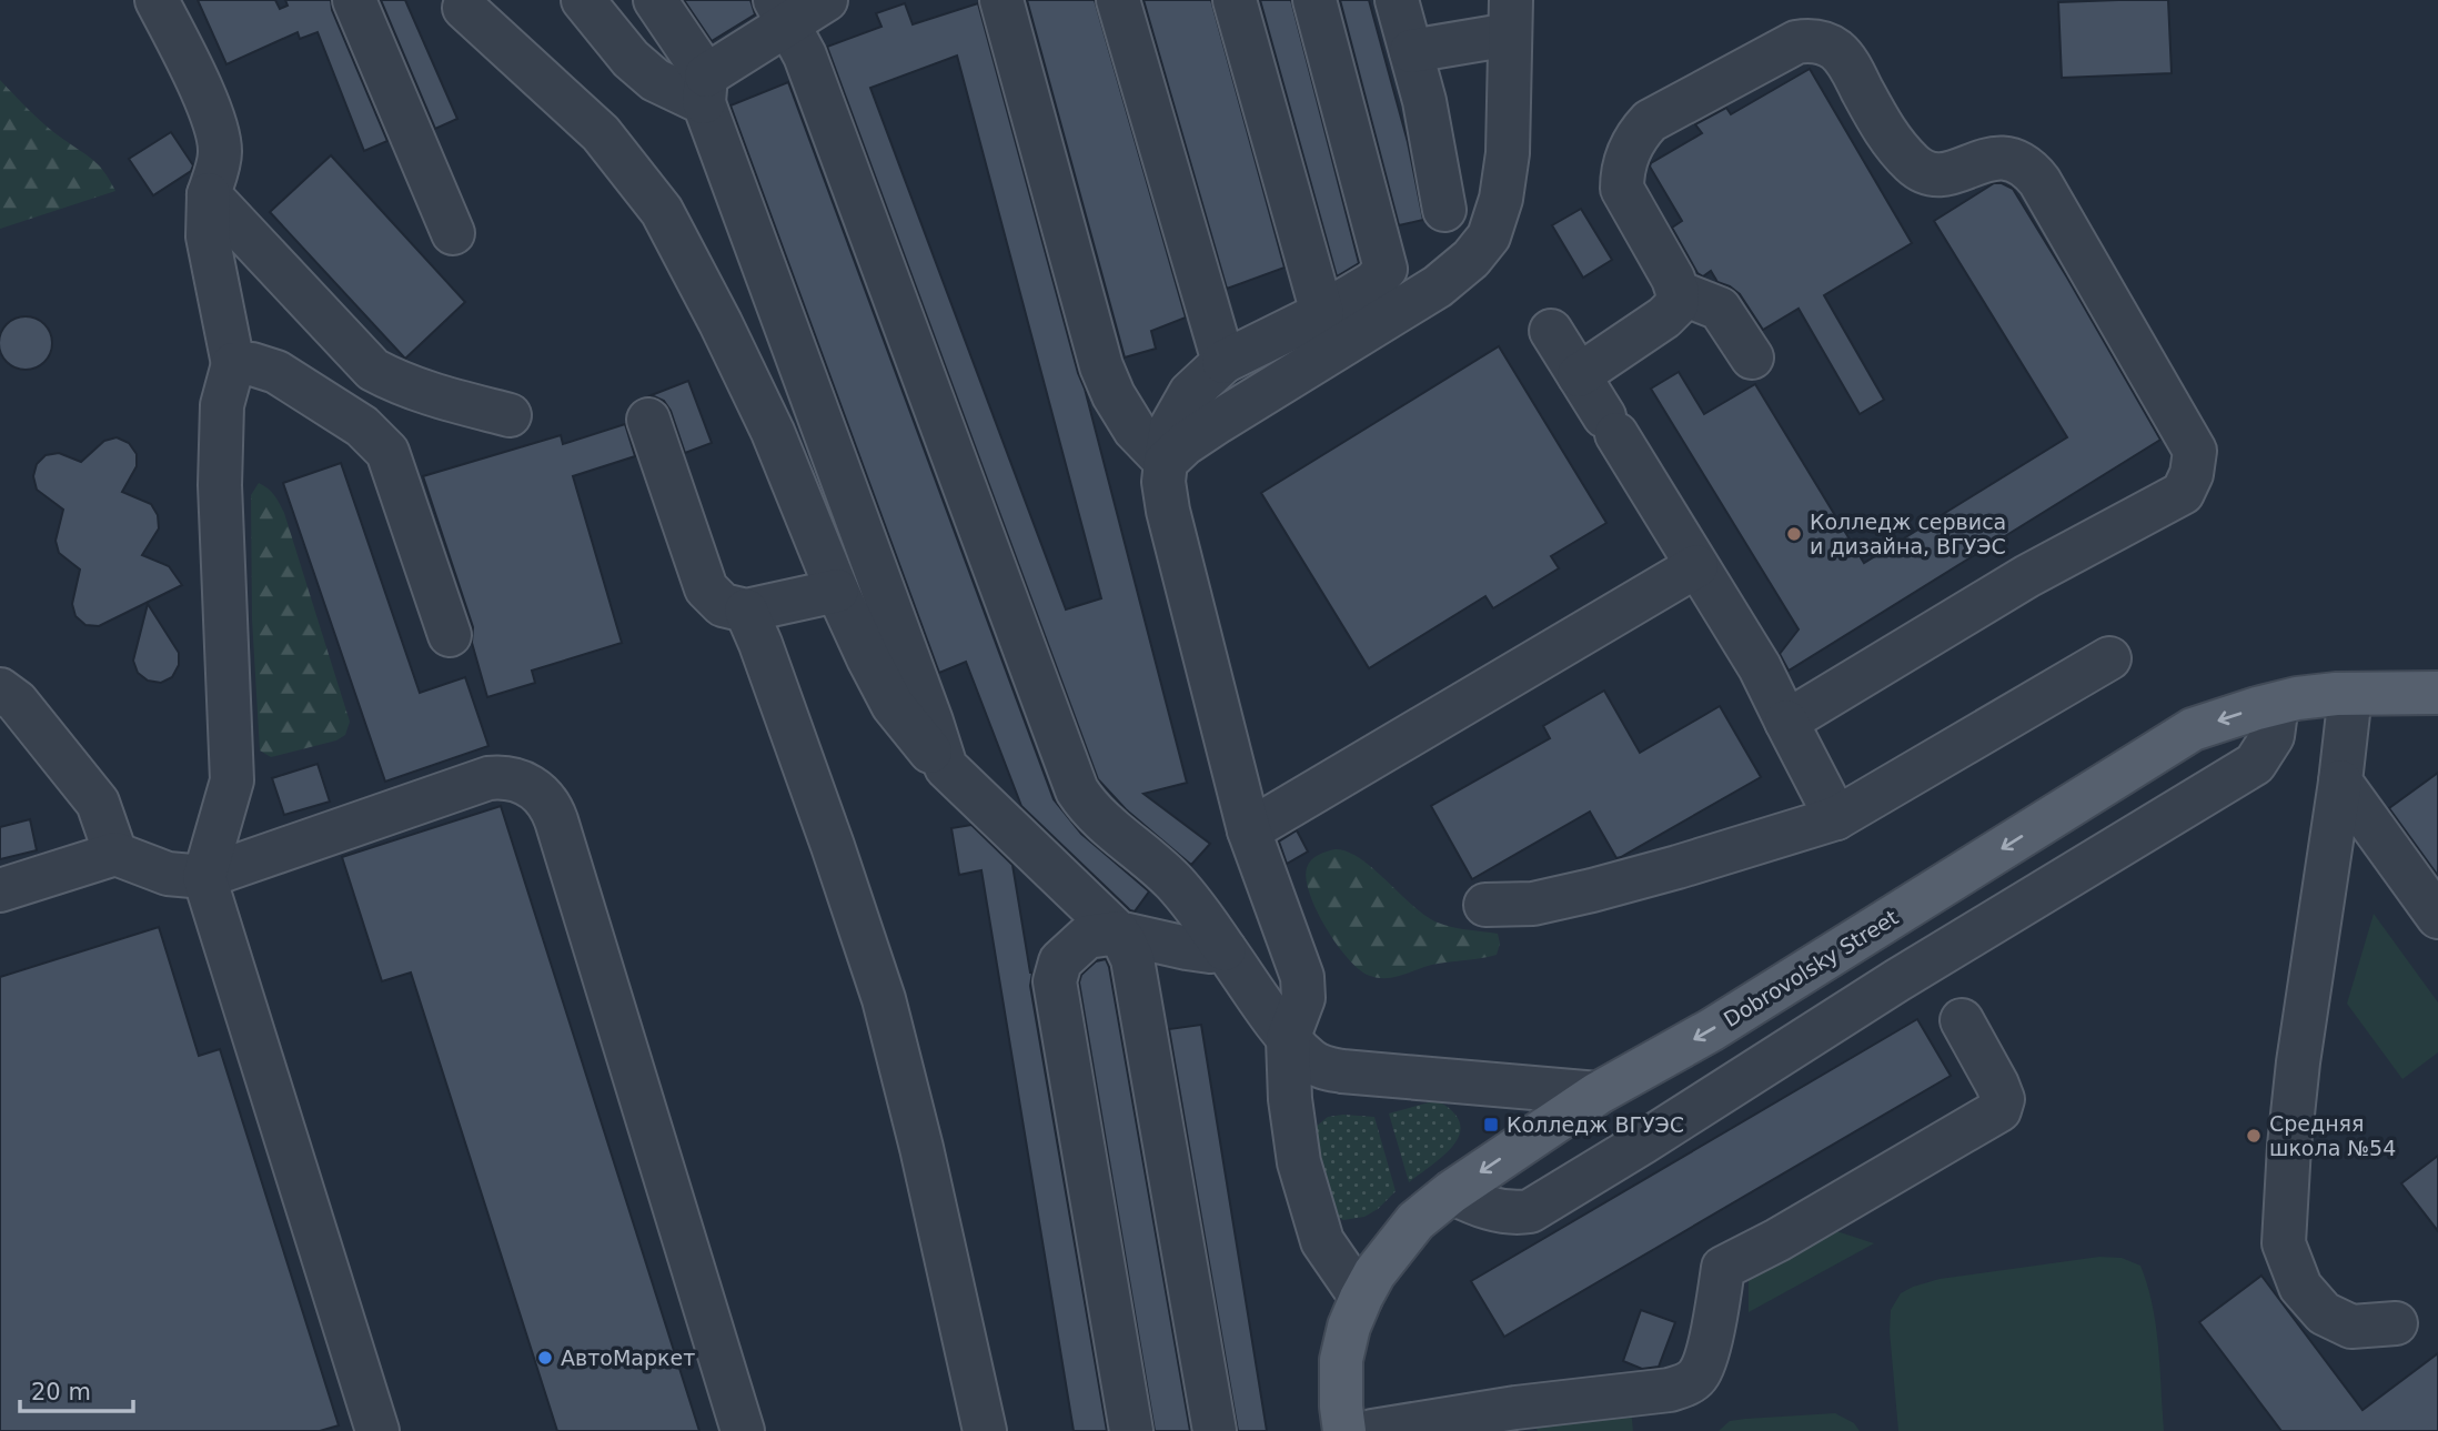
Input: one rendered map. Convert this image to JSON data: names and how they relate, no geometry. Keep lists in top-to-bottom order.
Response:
{
  "streets": {
    "main road": ["Dobrovolsky Street"]
  },
  "one_way": ["Dobrovolsky Street"],
  "places": {
    "other": ["Колледж сервиса и дизайна, ВГУЭС", "Средняя школа №54", "АвтоМаркет"],
    "transit": ["Колледж ВГУЭС"]
  },
  "scale_bar": "20 m"
}
